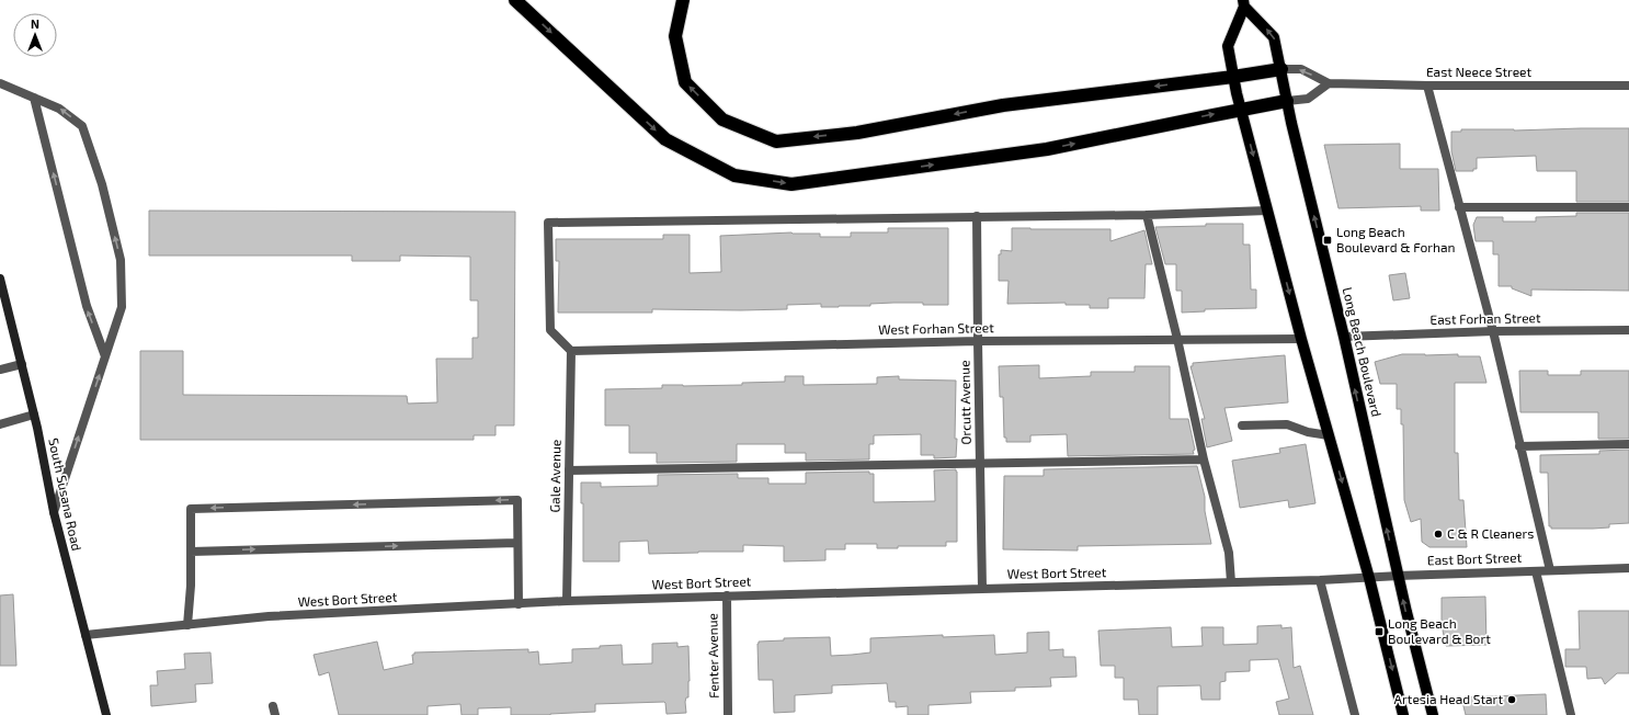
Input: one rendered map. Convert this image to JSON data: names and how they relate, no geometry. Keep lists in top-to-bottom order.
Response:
{
  "streets": {
    "main road": ["Long Beach Boulevard"],
    "street": [
      "East Neece Street",
      "East Forhan Street",
      "West Forhan Street",
      "Orcutt Avenue",
      "Gale Avenue",
      "South Susana Road",
      "East Bort Street",
      "West Bort Street",
      "Fenter Avenue"
    ]
  },
  "crossings": [
    ["East Neece Street", "Long Beach Boulevard"],
    ["East Forhan Street", "Long Beach Boulevard"],
    ["West Forhan Street", "Long Beach Boulevard"],
    ["West Forhan Street", "Orcutt Avenue"],
    ["West Forhan Street", "Gale Avenue"],
    ["Long Beach Boulevard", "East Bort Street"],
    ["Orcutt Avenue", "West Bort Street"],
    ["Gale Avenue", "West Bort Street"],
    ["South Susana Road", "West Bort Street"],
    ["East Bort Street", "West Bort Street"],
    ["West Bort Street", "Fenter Avenue"]
  ],
  "places": {
    "transit": ["Long Beach Boulevard & Forhan", "Long Beach Boulevard & Bort"],
    "other": ["C & R Cleaners", "Artesia Head Start"]
  },
  "north": "top"
}
